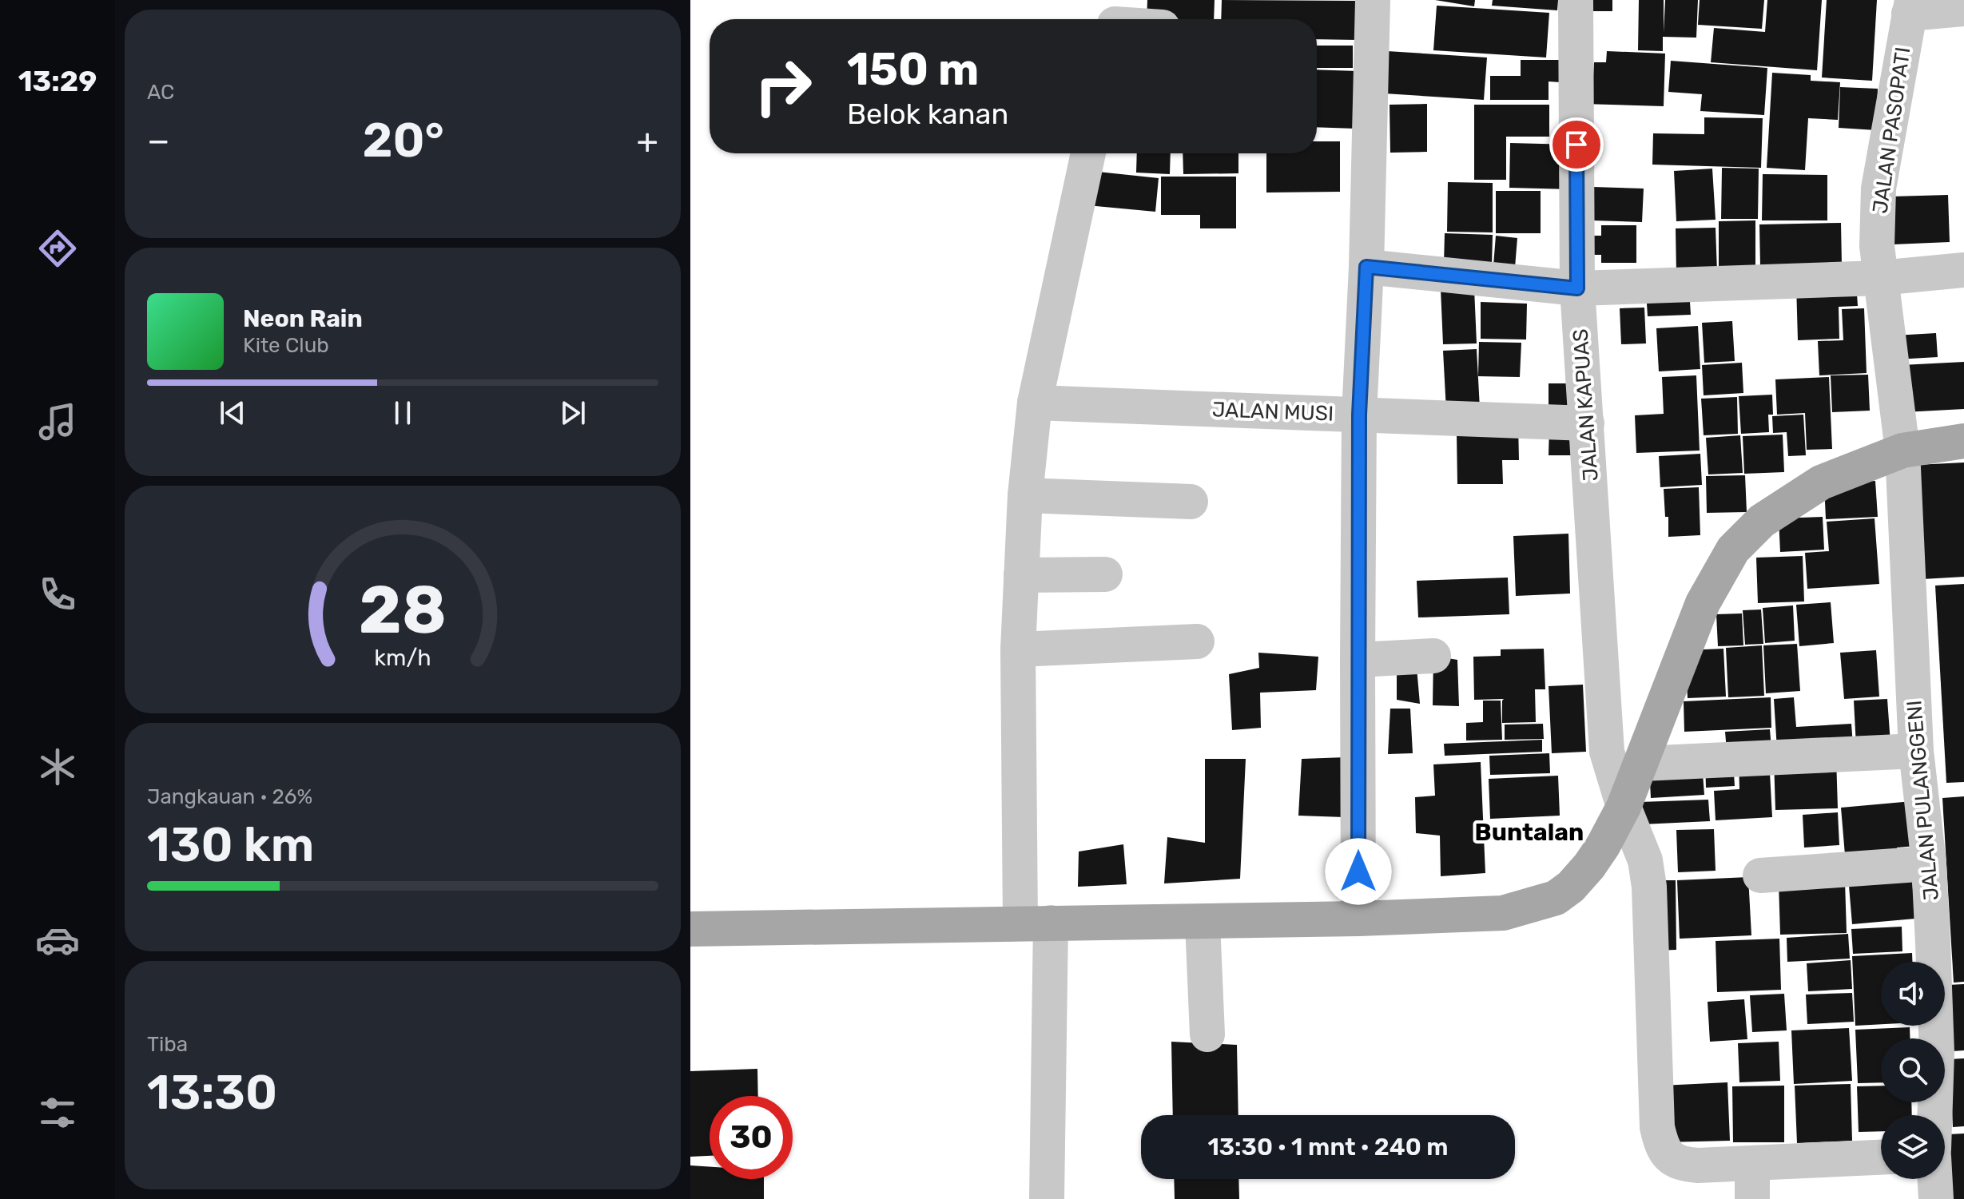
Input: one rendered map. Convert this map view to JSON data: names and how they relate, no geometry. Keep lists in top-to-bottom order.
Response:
{
  "streets": {
    "street": [
      "JALAN PASOPATI",
      "JALAN KAPUAS",
      "JALAN MUSI",
      "JALAN PULANGGENI"
    ]
  },
  "crossings": [
    ["JALAN PASOPATI", "JALAN PULANGGENI"],
    ["JALAN KAPUAS", "JALAN MUSI"]
  ],
  "districts": ["Buntalan"],
  "page": {
    "tabs": "13:29",
    "tile": [
      "AC",
      ["Jangkauan · 26%", "130 km"],
      ["Tiba", "13:30"]
    ],
    "turn": ["150 m", "Belok kanan"],
    "heat": ["−", "20°", "+"],
    "song": ["Neon Rain", "Kite Club"],
    "limit": "30",
    "trip": "13:30 · 1 mnt · 240 m",
    "gauge": ["28", "km/h"]
  }
}
